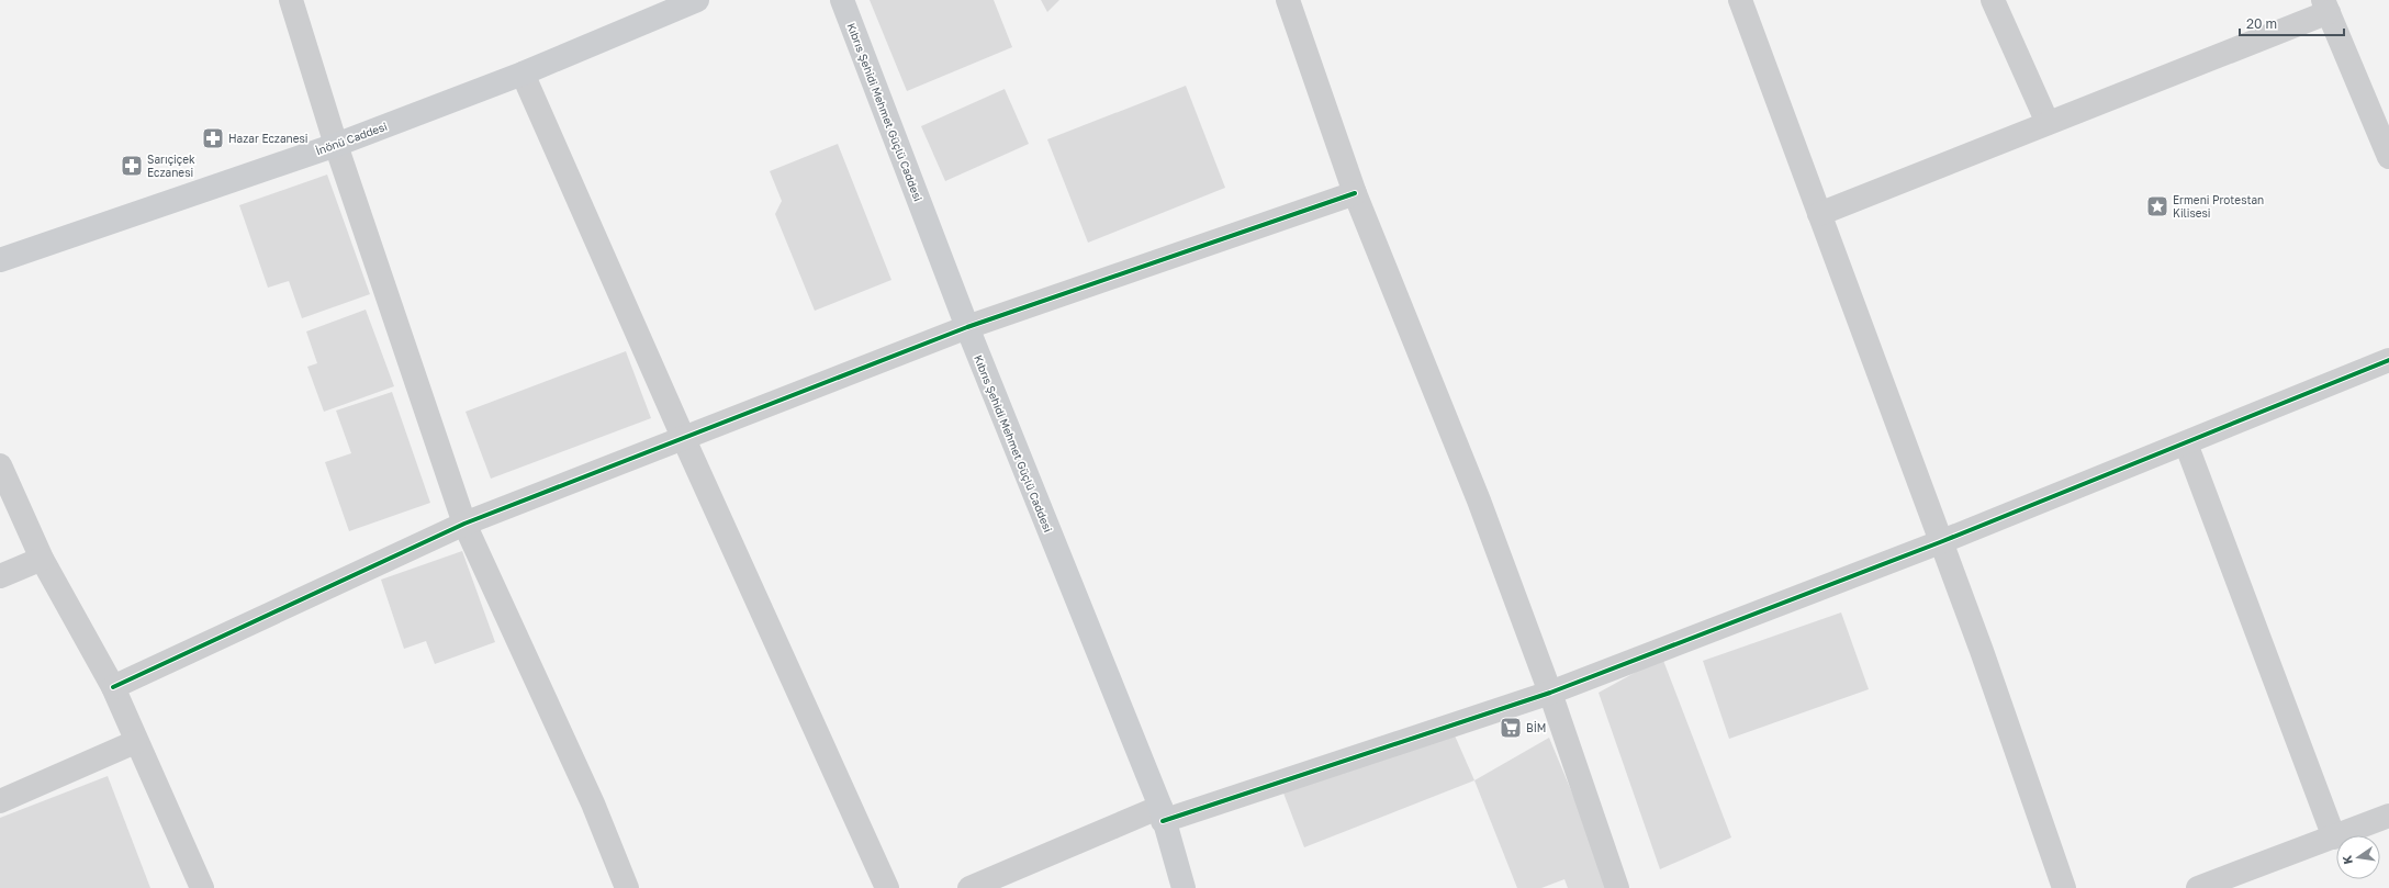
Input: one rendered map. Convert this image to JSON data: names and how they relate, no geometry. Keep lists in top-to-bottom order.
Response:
{
  "streets": {
    "street": ["Kıbrıs Şehidi Mehmet Güçlü Caddesi", "İnönü Caddesi"]
  },
  "places": {
    "pharmacy": ["Hazar Eczanesi", "Sarıçiçek Eczanesi"],
    "place": ["Ermeni Protestan Kilisesi"],
    "supermarket": ["BİM"]
  },
  "scale_bar": "20 m",
  "north": "left"
}
